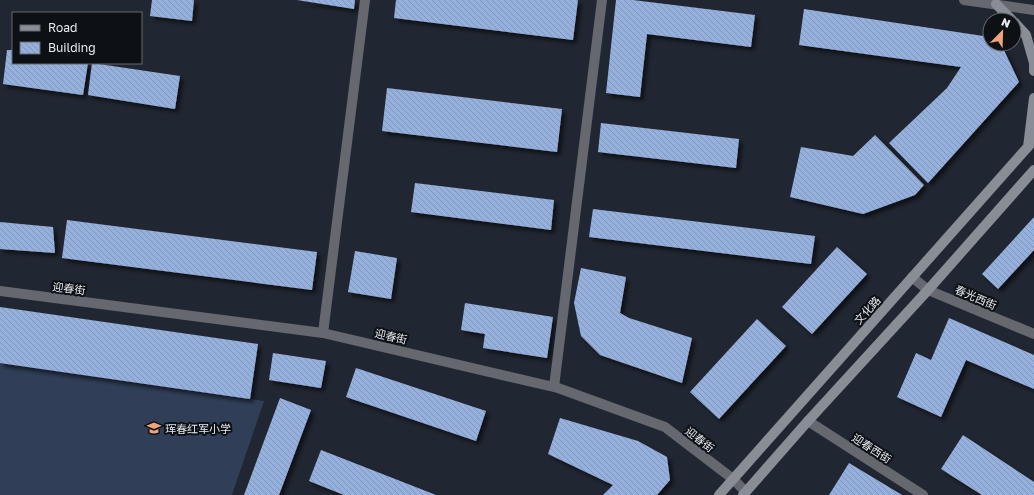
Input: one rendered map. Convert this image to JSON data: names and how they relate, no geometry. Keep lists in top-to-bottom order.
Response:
{
  "streets": {
    "main road": ["文化路"],
    "street": ["迎春街", "春光西街", "迎春西街"]
  },
  "crossings": [
    ["迎春街", "文化路"],
    ["春光西街", "文化路"]
  ],
  "places": {
    "school or university": ["珲春红军小学"]
  },
  "legend": ["Road", "Building"],
  "north": "top right"
}
